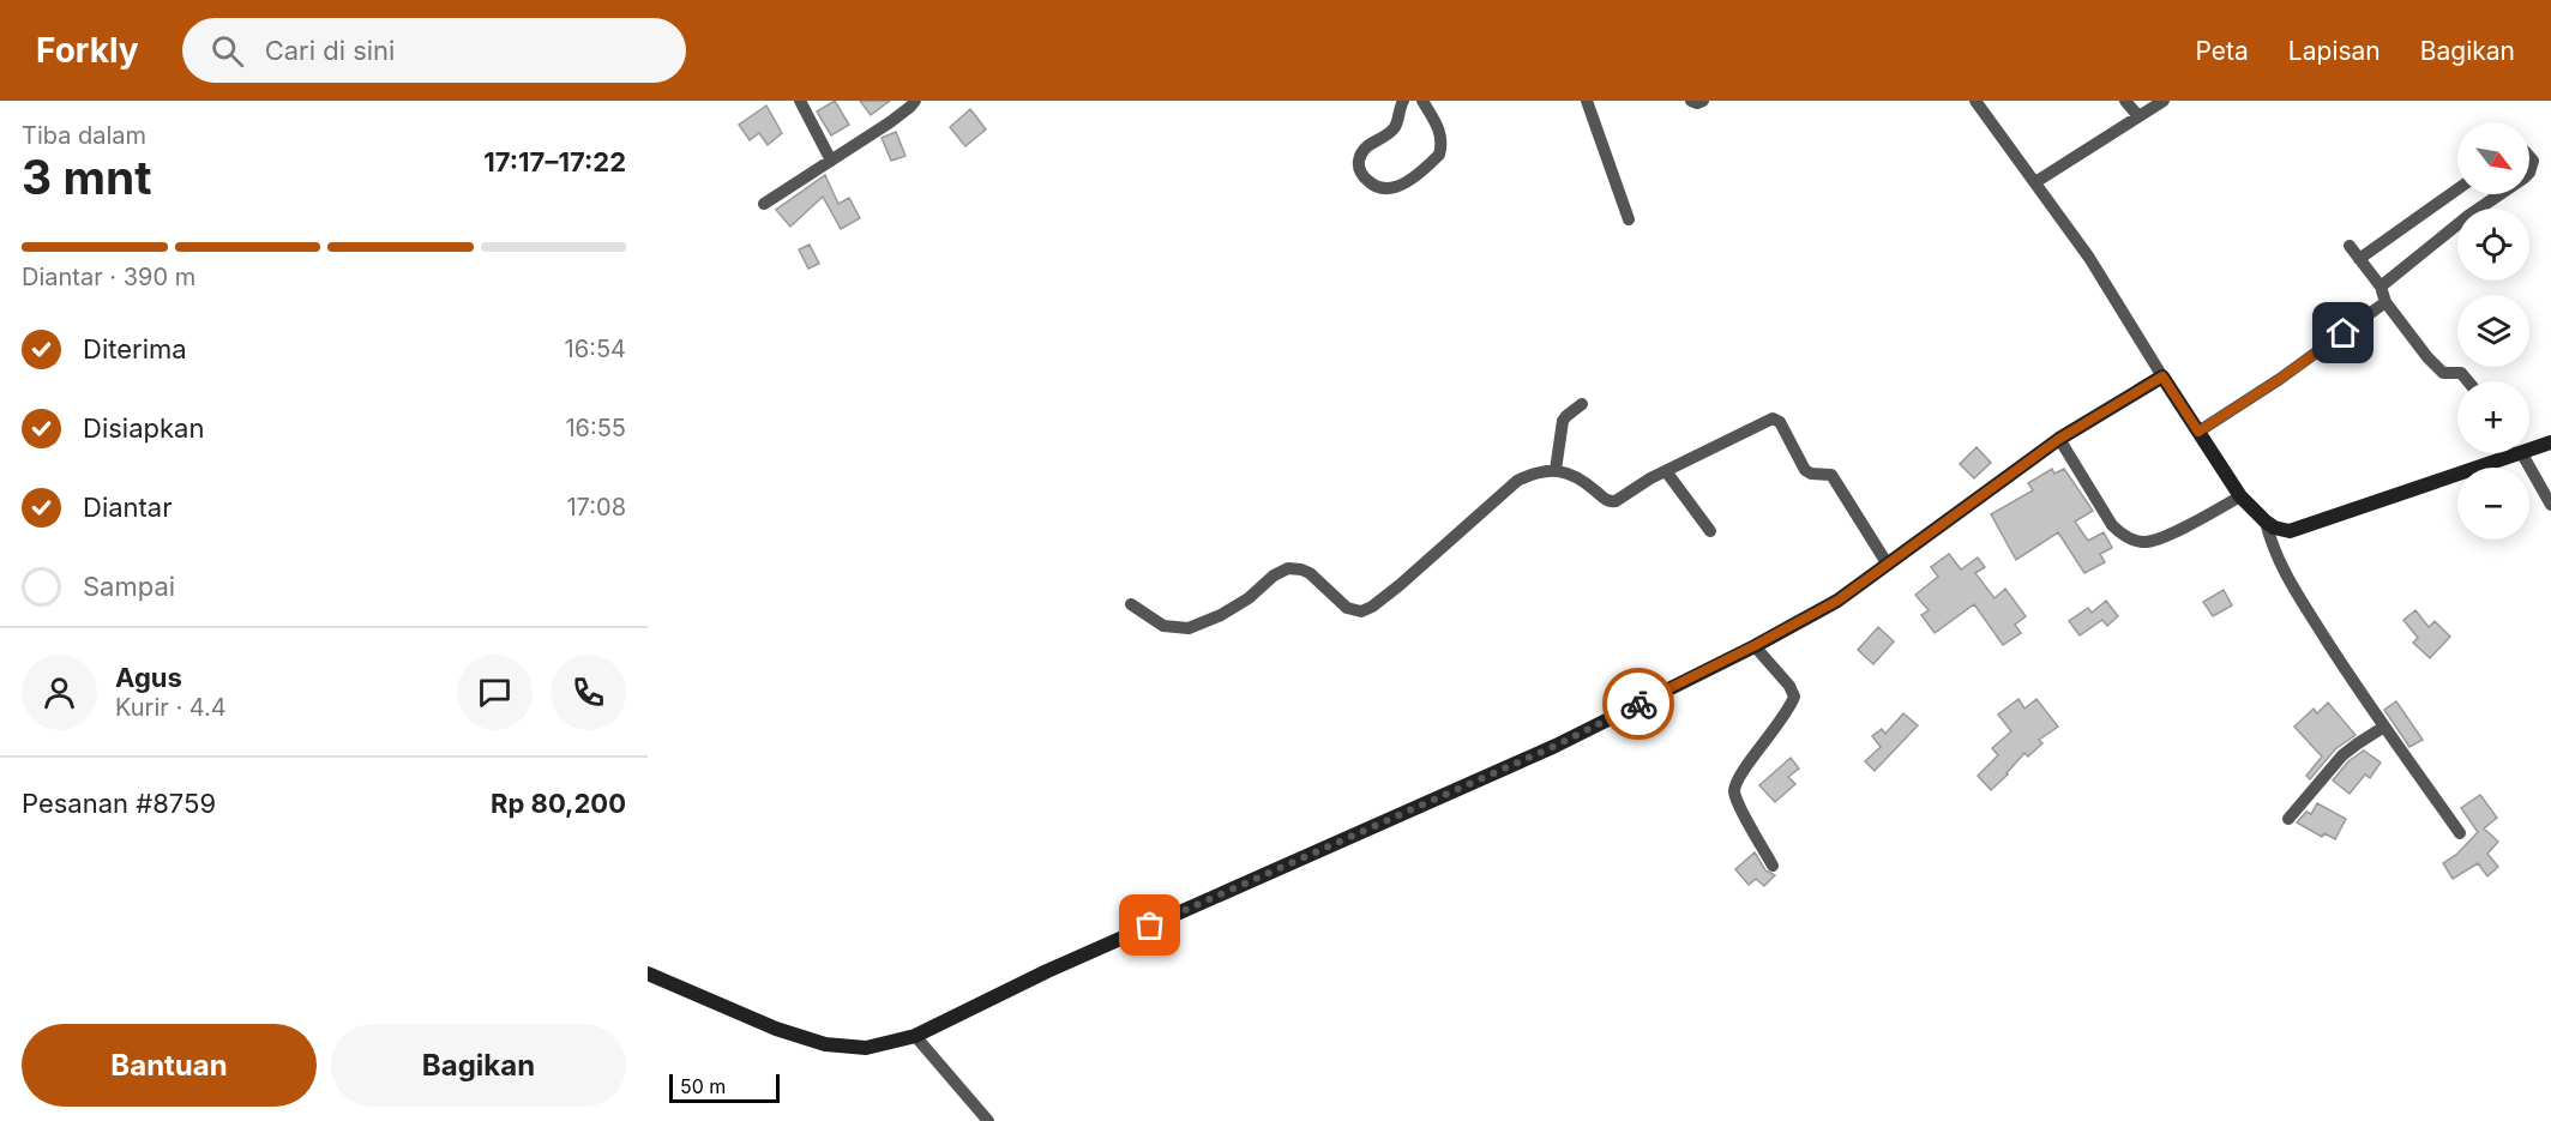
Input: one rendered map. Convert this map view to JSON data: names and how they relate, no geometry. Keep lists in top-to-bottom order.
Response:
{
  "scale_bar": "50 m",
  "north": "bottom right",
  "page": {
    "header": "Forkly",
    "search": "Cari di sini",
    "nav": ["Peta", "Lapisan", "Bagikan"],
    "heading": ["3 mnt", "Tiba dalam", "17:17–17:22"],
    "panel": [
      "Agus",
      "Kurir · 4.4",
      "Pesanan #8759",
      "Rp 80,200"
    ],
    "map_buttons": ["+", "−"],
    "bar": "Diantar · 390 m",
    "list": [
      ["Diterima", "16:54"],
      ["Disiapkan", "16:55"],
      ["Diantar", "17:08"],
      "Sampai"
    ],
    "buttons": ["Bantuan", "Bagikan"],
    "scale": "50 m"
  }
}
